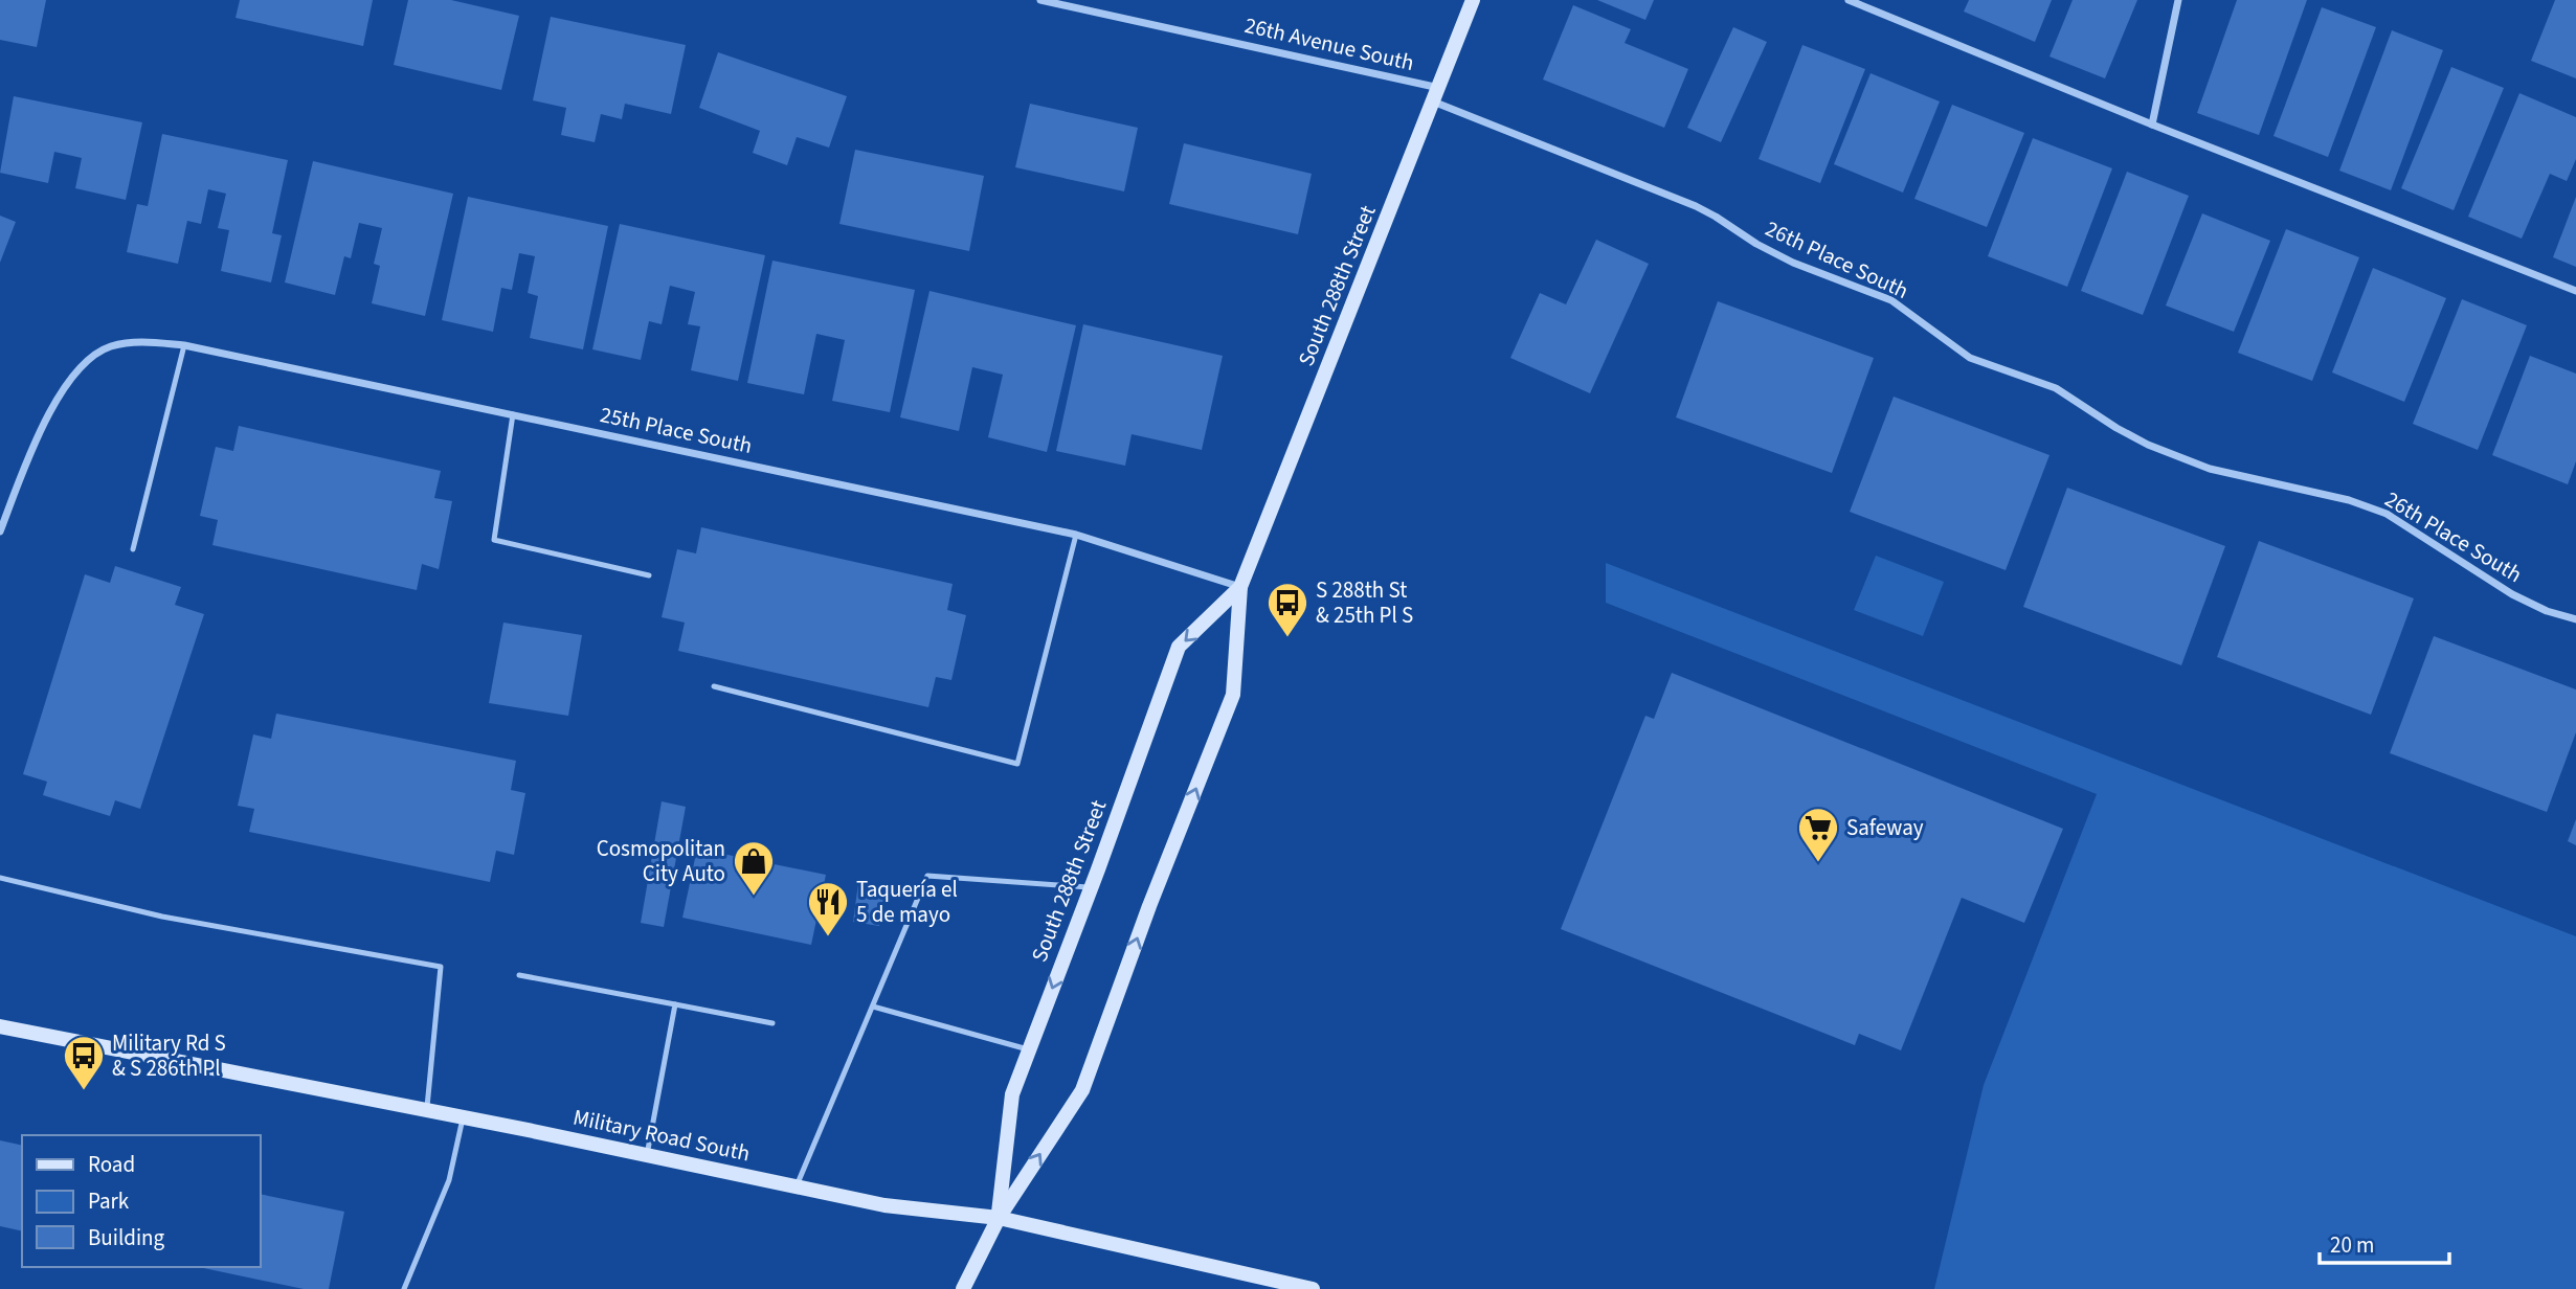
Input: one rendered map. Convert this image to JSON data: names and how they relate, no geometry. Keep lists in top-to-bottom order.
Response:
{
  "streets": {
    "main road": ["South 288th Street", "Military Road South"],
    "street": ["26th Avenue South", "26th Place South", "25th Place South"]
  },
  "crossings": [
    ["26th Avenue South", "26th Place South"],
    ["26th Avenue South", "South 288th Street"],
    ["26th Place South", "South 288th Street"],
    ["South 288th Street", "25th Place South"],
    ["South 288th Street", "Military Road South"]
  ],
  "places": {
    "bus stop": ["S 288th St & 25th Pl S", "Military Rd S & S 286th Pl"],
    "supermarket": ["Safeway"],
    "shop": ["Cosmopolitan City Auto"],
    "restaurant": ["Taquería el 5 de mayo"]
  },
  "legend": ["Road", "Park", "Building"],
  "scale_bar": "20 m"
}
